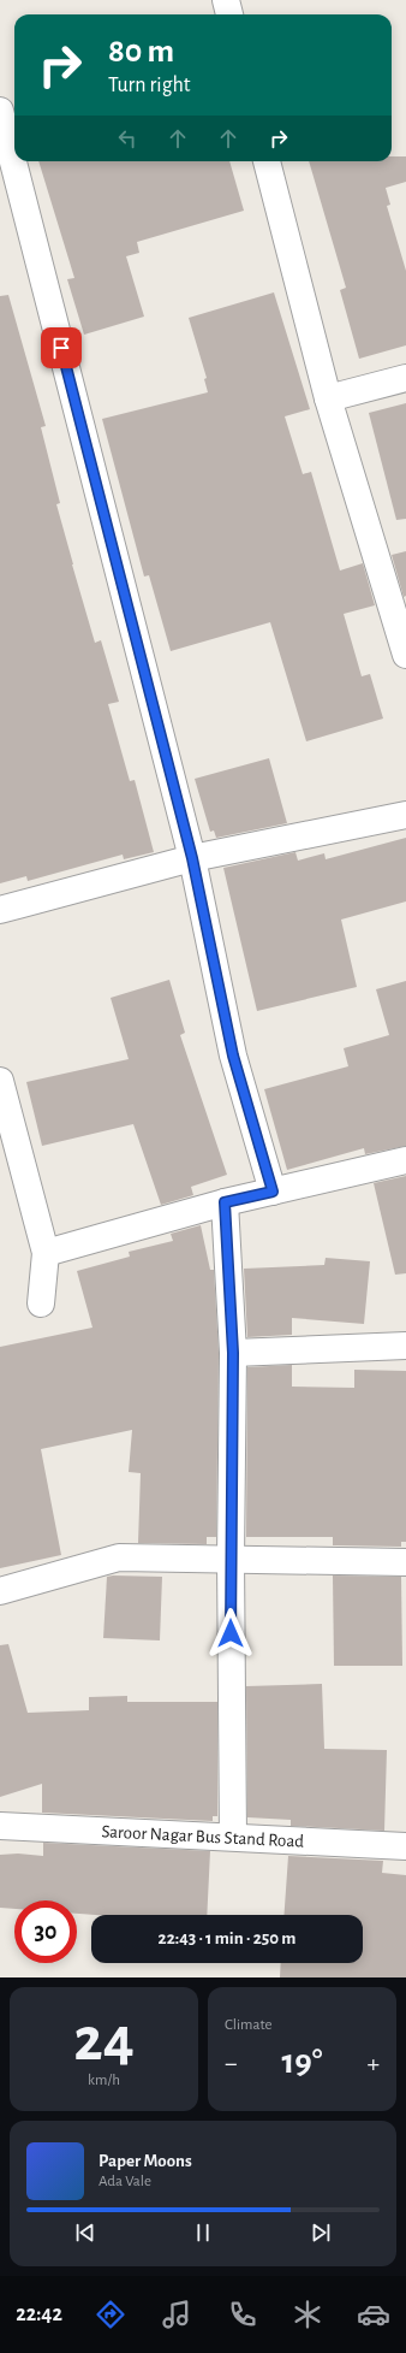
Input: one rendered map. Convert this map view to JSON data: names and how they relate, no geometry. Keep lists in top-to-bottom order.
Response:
{
  "streets": {
    "street": ["Saroor Nagar Bus Stand Road"]
  },
  "page": {
    "turn": ["80 m", "Turn right"],
    "limit": "30",
    "trip": "22:43 · 1 min · 250 m",
    "tile": [
      ["24", "km/h"],
      "Climate"
    ],
    "heat": ["−", "19°", "+"],
    "song": ["Paper Moons", "Ada Vale"],
    "tabs": "22:42"
  }
}
